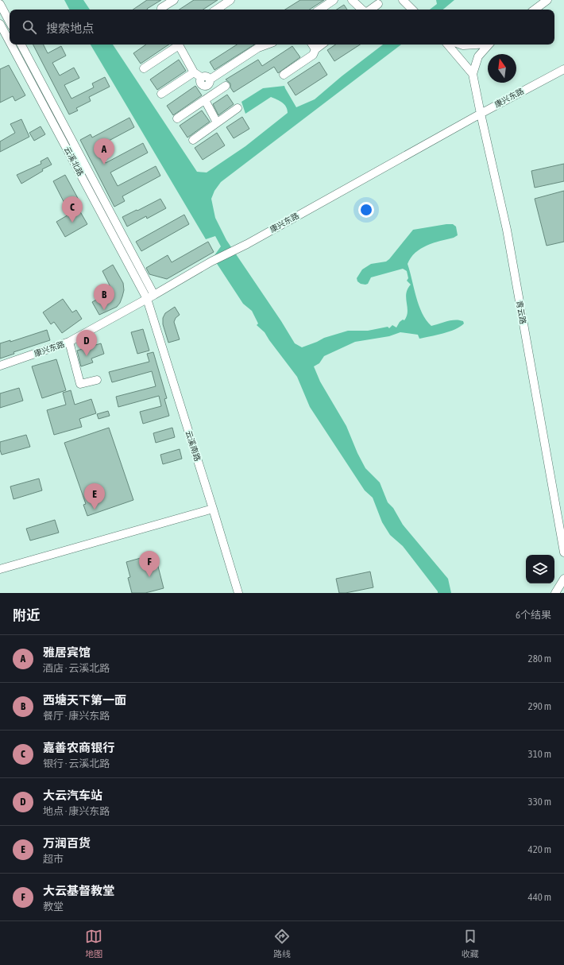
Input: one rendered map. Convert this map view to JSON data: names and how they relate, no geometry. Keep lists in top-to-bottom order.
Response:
{
  "streets": {
    "street": [
      "康兴东路",
      "云溪北路",
      "青云路",
      "云溪南路"
    ]
  },
  "crossings": [
    ["康兴东路", "云溪北路"],
    ["康兴东路", "青云路"],
    ["康兴东路", "云溪南路"],
    ["云溪北路", "云溪南路"]
  ],
  "north": "top",
  "page": {
    "search": "搜索地点",
    "pins": [
      "A",
      "C",
      "B",
      "D",
      "E",
      "F"
    ],
    "heading": ["附近", "6个结果"],
    "list": [
      {
        "mark": "A",
        "name": "雅居宾馆",
        "note": "酒店 · 云溪北路",
        "value": "280 m"
      },
      {
        "mark": "B",
        "name": "西塘天下第一面",
        "note": "餐厅 · 康兴东路",
        "value": "290 m"
      },
      {
        "mark": "C",
        "name": "嘉善农商银行",
        "note": "银行 · 云溪北路",
        "value": "310 m"
      },
      {
        "mark": "D",
        "name": "大云汽车站",
        "note": "地点 · 康兴东路",
        "value": "330 m"
      },
      {
        "mark": "E",
        "name": "万润百货",
        "note": "超市",
        "value": "420 m"
      },
      {
        "mark": "F",
        "name": "大云基督教堂",
        "note": "教堂",
        "value": "440 m"
      }
    ],
    "nav": ["地图", "路线", "收藏"]
  }
}
